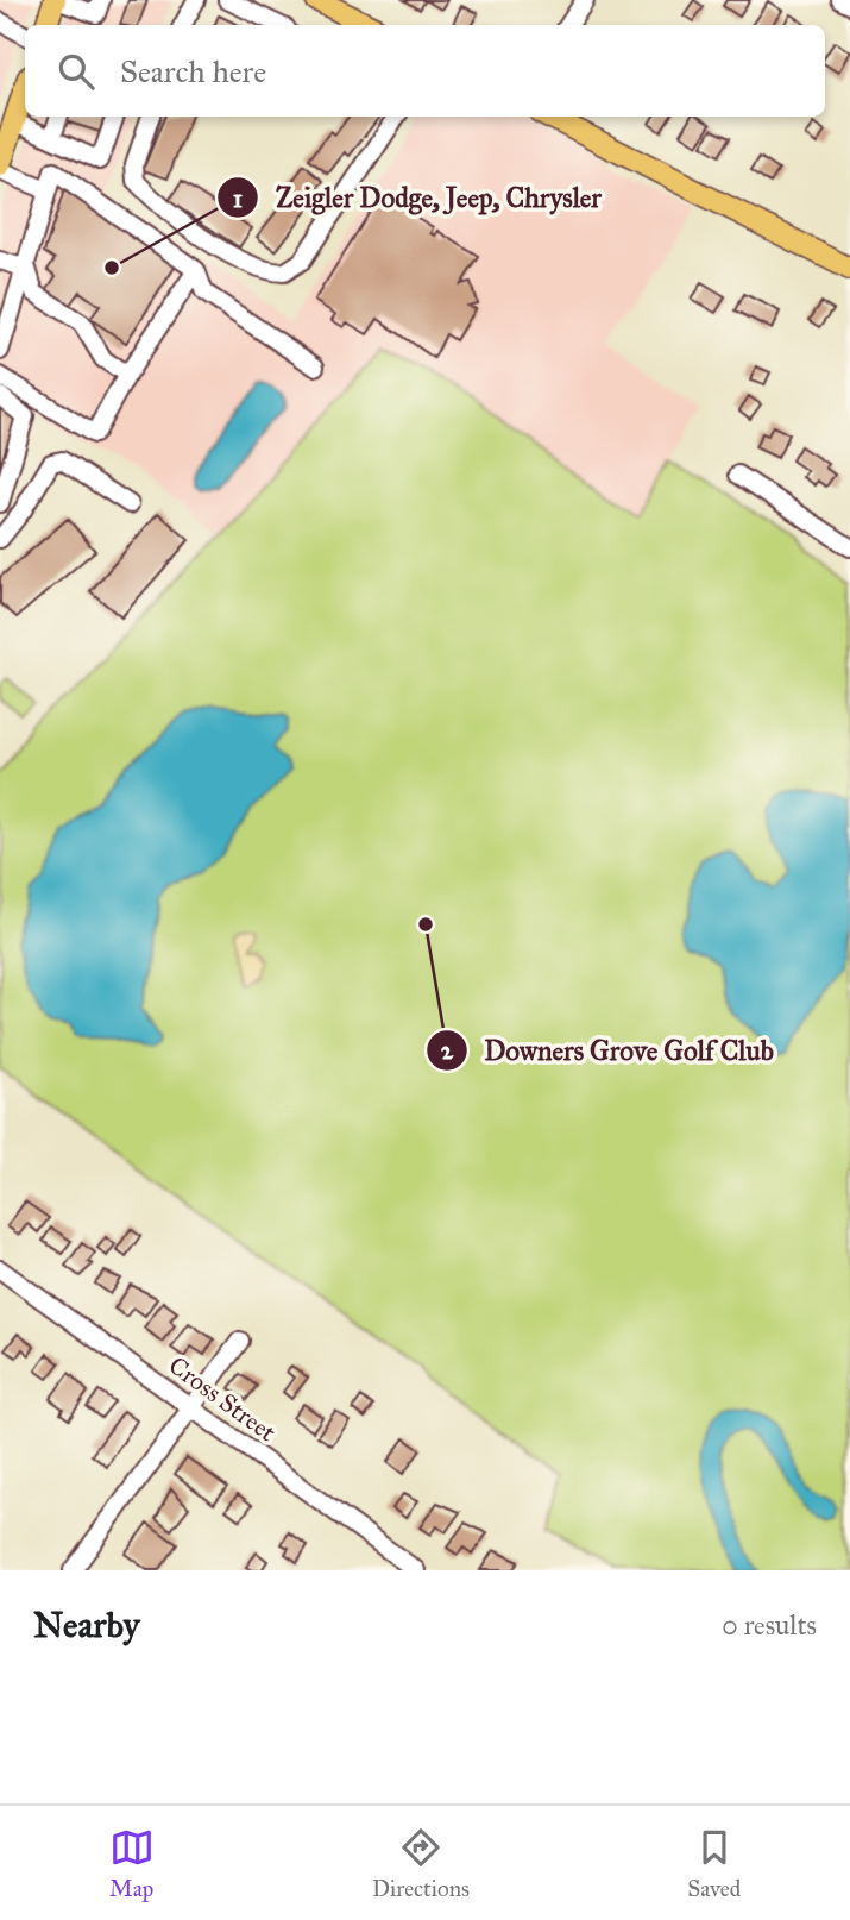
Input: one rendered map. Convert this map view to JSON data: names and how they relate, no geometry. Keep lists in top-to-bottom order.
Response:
{
  "streets": {
    "street": ["Cross Street"]
  },
  "places": ["Zeigler Dodge, Jeep, Chrysler", "Downers Grove Golf Club"],
  "page": {
    "search": "Search here",
    "heading": ["Nearby", "0 results"],
    "nav": ["Map", "Directions", "Saved"]
  }
}
